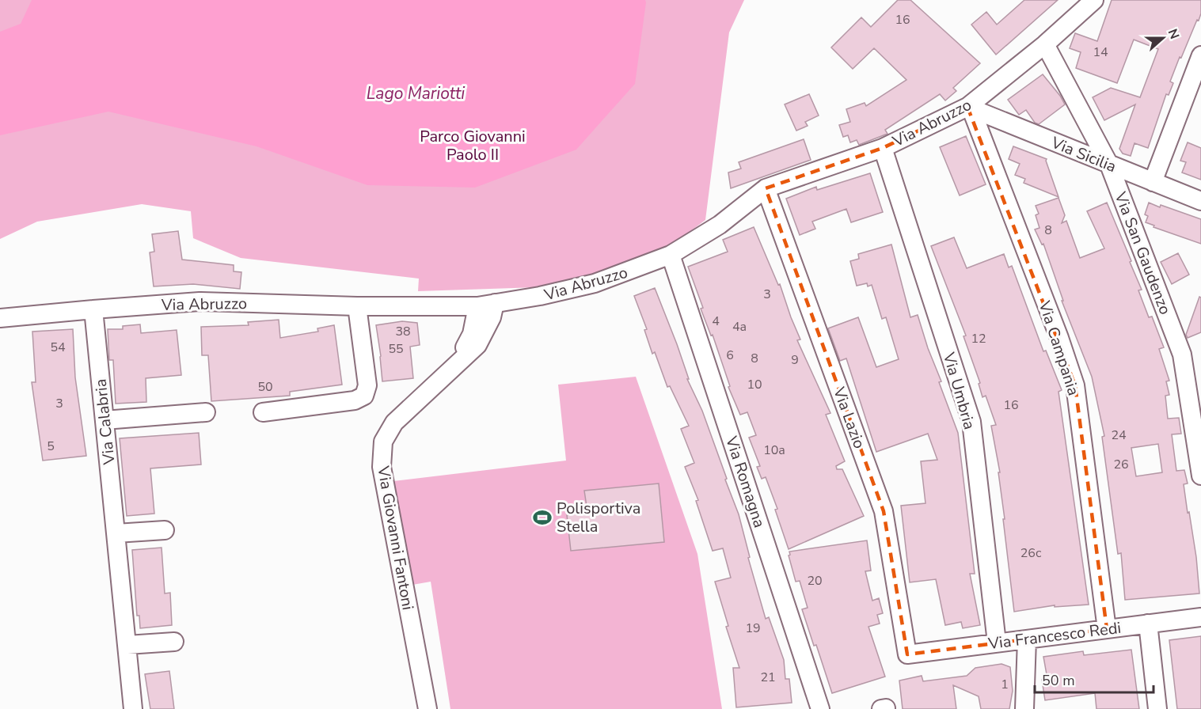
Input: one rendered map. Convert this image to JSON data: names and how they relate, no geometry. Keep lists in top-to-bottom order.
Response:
{
  "streets": {
    "street": [
      "Via Abruzzo",
      "Via Sicilia",
      "Via San Gaudenzo",
      "Via Campania",
      "Via Umbria",
      "Via Lazio",
      "Via Calabria",
      "Via Romagna",
      "Via Giovanni Fantoni",
      "Via Francesco Redi"
    ]
  },
  "crossings": [
    ["Via Abruzzo", "Via Sicilia"],
    ["Via Abruzzo", "Via San Gaudenzo"],
    ["Via Abruzzo", "Via Campania"],
    ["Via Abruzzo", "Via Umbria"],
    ["Via Abruzzo", "Via Lazio"],
    ["Via Abruzzo", "Via Calabria"],
    ["Via Abruzzo", "Via Romagna"],
    ["Via Abruzzo", "Via Giovanni Fantoni"],
    ["Via Sicilia", "Via San Gaudenzo"],
    ["Via Sicilia", "Via Campania"],
    ["Via Campania", "Via Francesco Redi"],
    ["Via Umbria", "Via Francesco Redi"],
    ["Via Lazio", "Via Francesco Redi"]
  ],
  "water": ["Lago Mariotti"],
  "parks": ["Parco Giovanni Paolo II"],
  "places": {
    "sports": ["Polisportiva Stella"]
  },
  "house_numbers": [
    "16",
    "14",
    "8",
    "3",
    "4",
    "4a",
    "38",
    "12",
    "54",
    "55",
    "6",
    "8",
    "9",
    "10",
    "50",
    "3",
    "16",
    "24",
    "5",
    "10a",
    "26",
    "26c",
    "20",
    "19",
    "21",
    "1"
  ],
  "scale_bar": "50 m",
  "north": "right"
}
